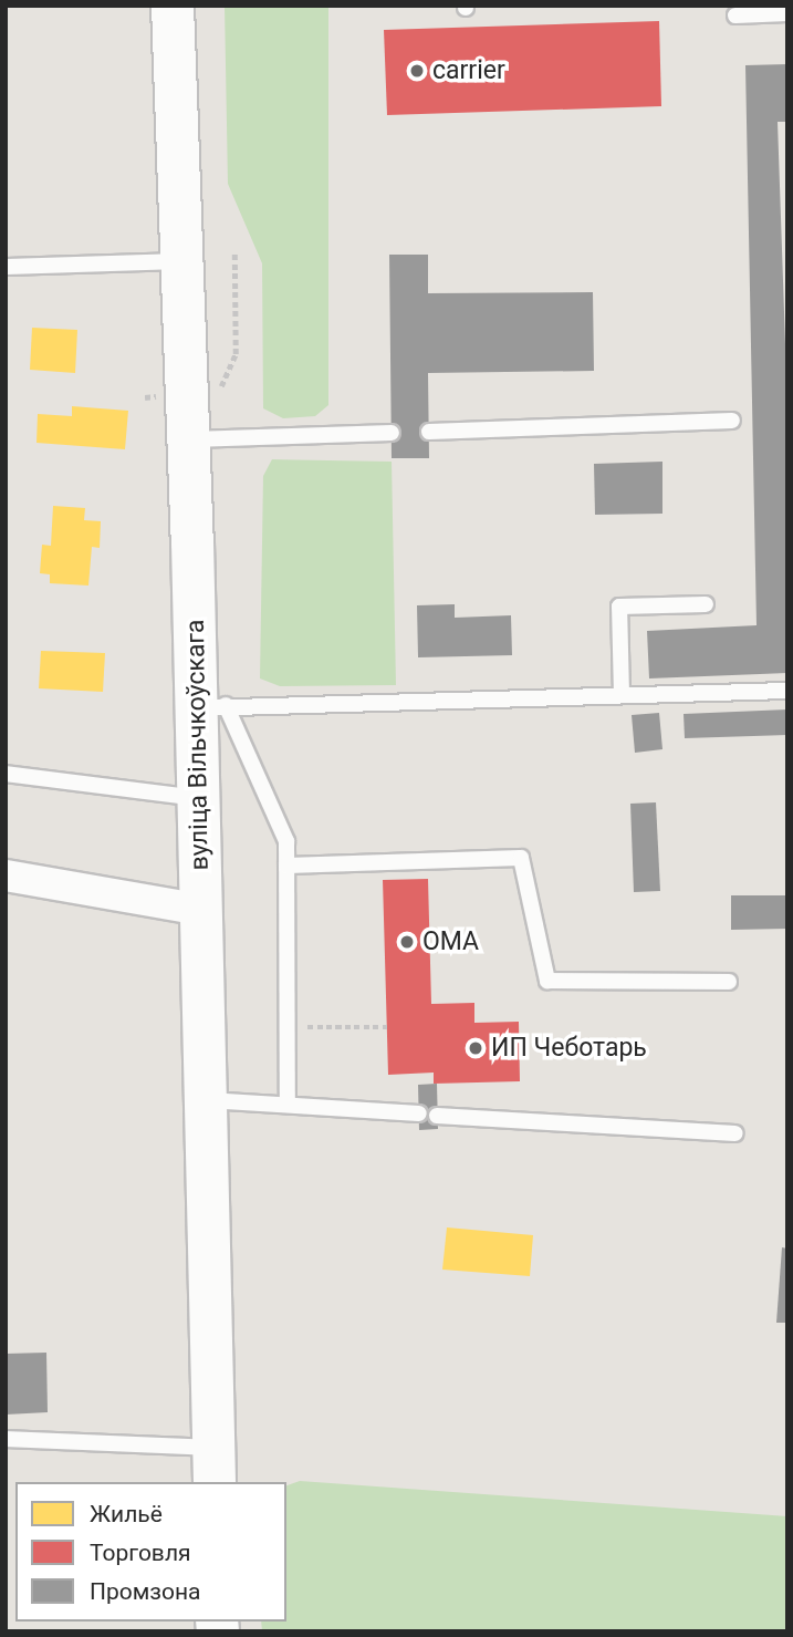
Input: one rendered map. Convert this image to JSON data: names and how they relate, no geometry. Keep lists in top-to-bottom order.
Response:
{
  "streets": {
    "main road": ["вуліца Вільчкоўскага"]
  },
  "places": ["carrier", "ОМА", "ИП Чеботарь"],
  "legend": ["Жильё", "Торговля", "Промзона"]
}
